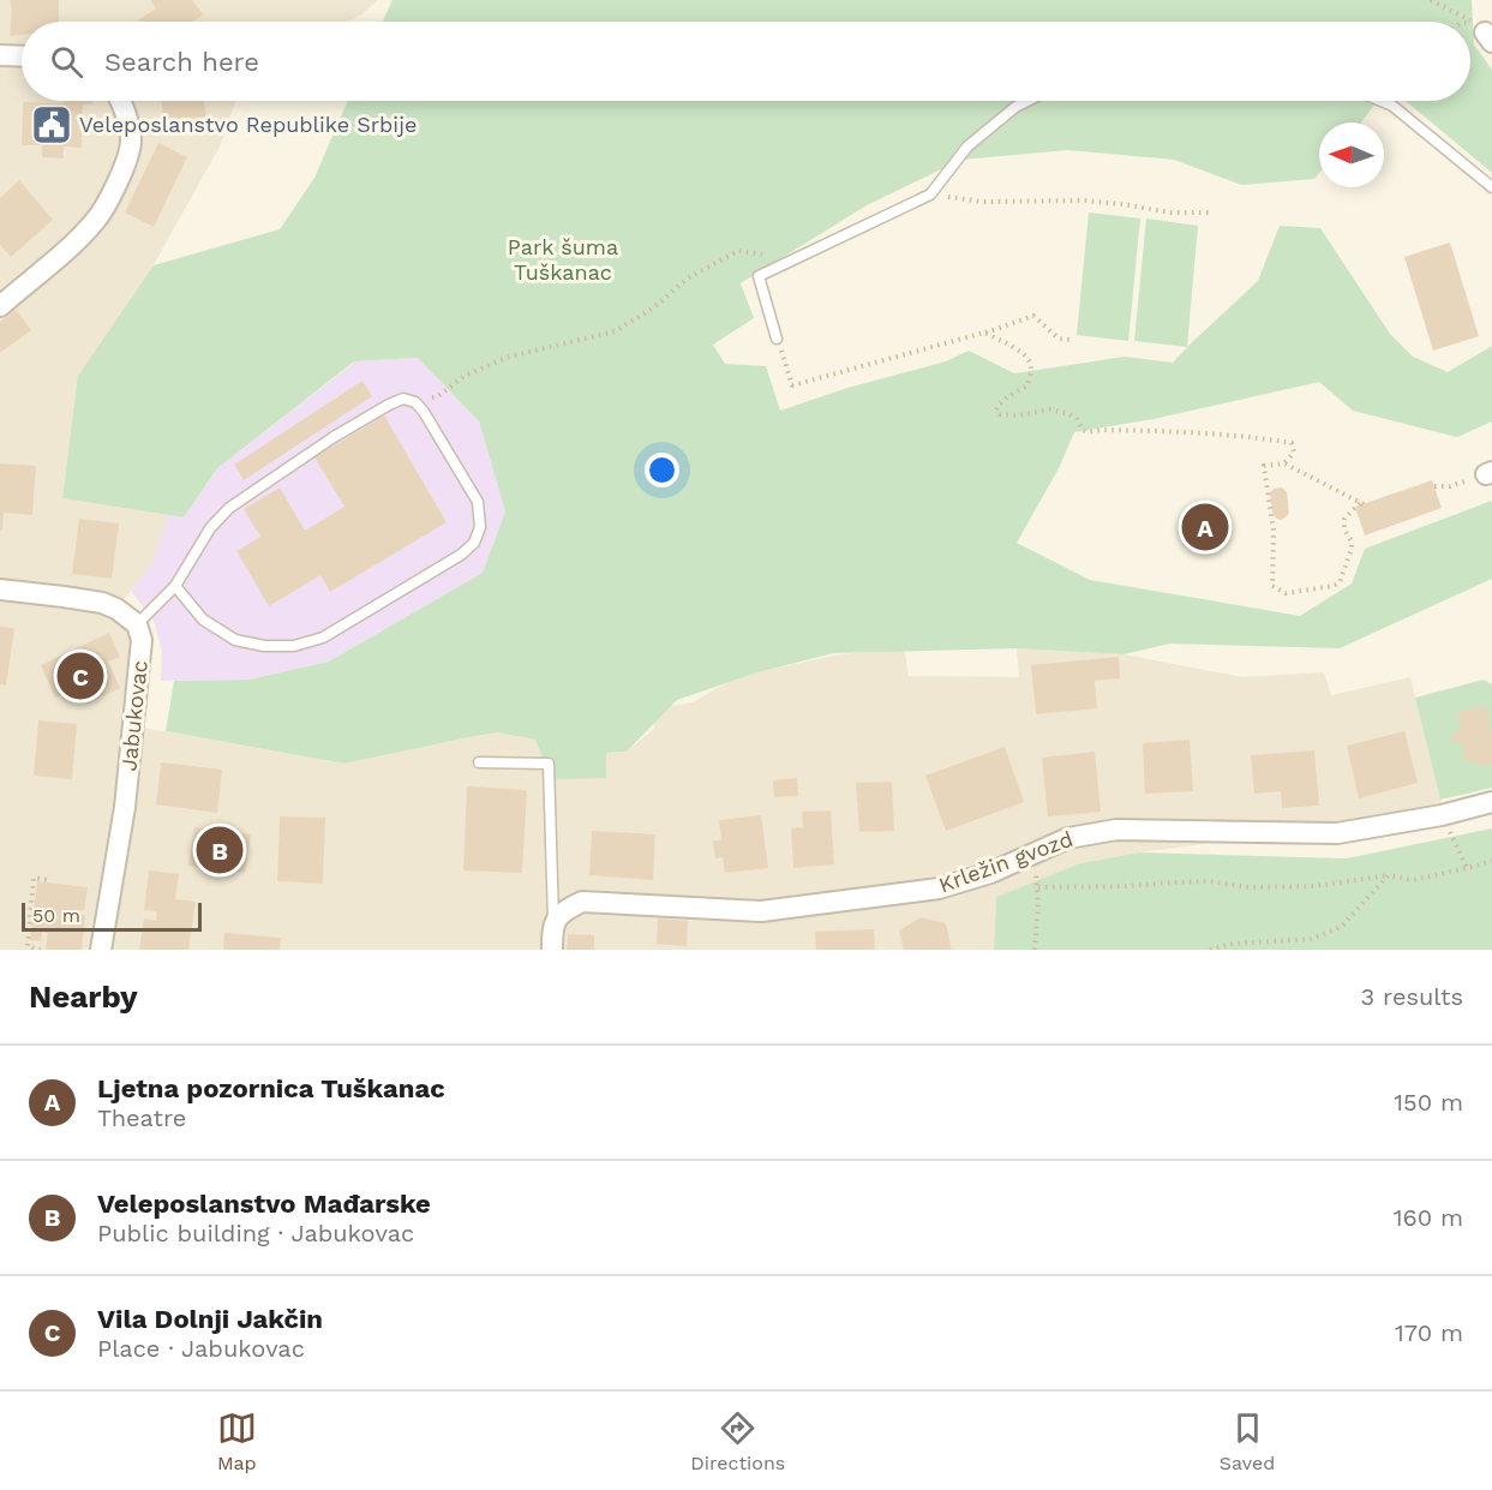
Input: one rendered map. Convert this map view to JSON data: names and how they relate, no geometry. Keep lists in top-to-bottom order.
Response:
{
  "streets": {
    "street": ["Jabukovac", "Krležin gvozd"]
  },
  "parks": ["Park šuma Tuškanac"],
  "places": {
    "public building": ["Veleposlanstvo Republike Srbije"]
  },
  "scale_bar": "50 m",
  "north": "left",
  "page": {
    "search": "Search here",
    "pins": ["A", "C", "B"],
    "scale": "50 m",
    "heading": ["Nearby", "3 results"],
    "list": [
      {
        "mark": "A",
        "name": "Ljetna pozornica Tuškanac",
        "note": "Theatre",
        "value": "150 m"
      },
      {
        "mark": "B",
        "name": "Veleposlanstvo Mađarske",
        "note": "Public building · Jabukovac",
        "value": "160 m"
      },
      {
        "mark": "C",
        "name": "Vila Dolnji Jakčin",
        "note": "Place · Jabukovac",
        "value": "170 m"
      }
    ],
    "nav": ["Map", "Directions", "Saved"]
  }
}
